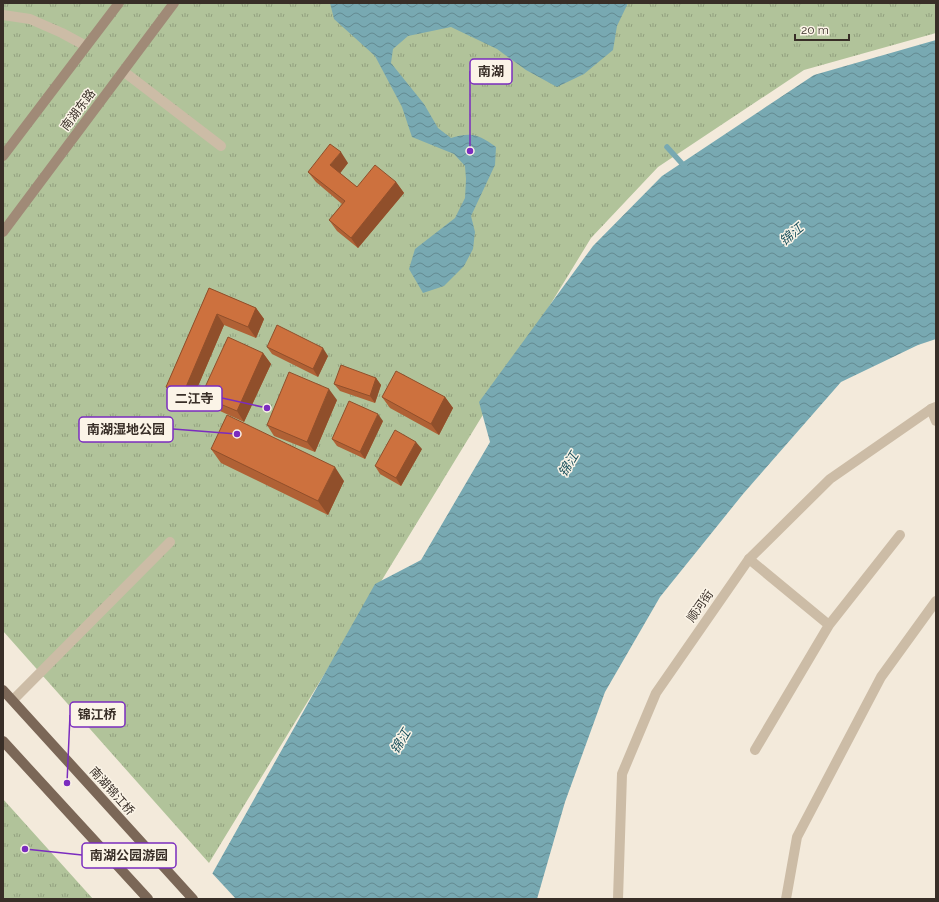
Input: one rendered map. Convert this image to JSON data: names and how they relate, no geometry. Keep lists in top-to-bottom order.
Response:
{
  "streets": {
    "main road": ["南湖东路", "南湖锦江桥"],
    "street": ["顺河街"]
  },
  "water": ["锦江"],
  "places": [
    "南湖",
    "二江寺",
    "南湖湿地公园",
    "锦江桥",
    "南湖公园游园"
  ],
  "scale_bar": "20 m"
}
